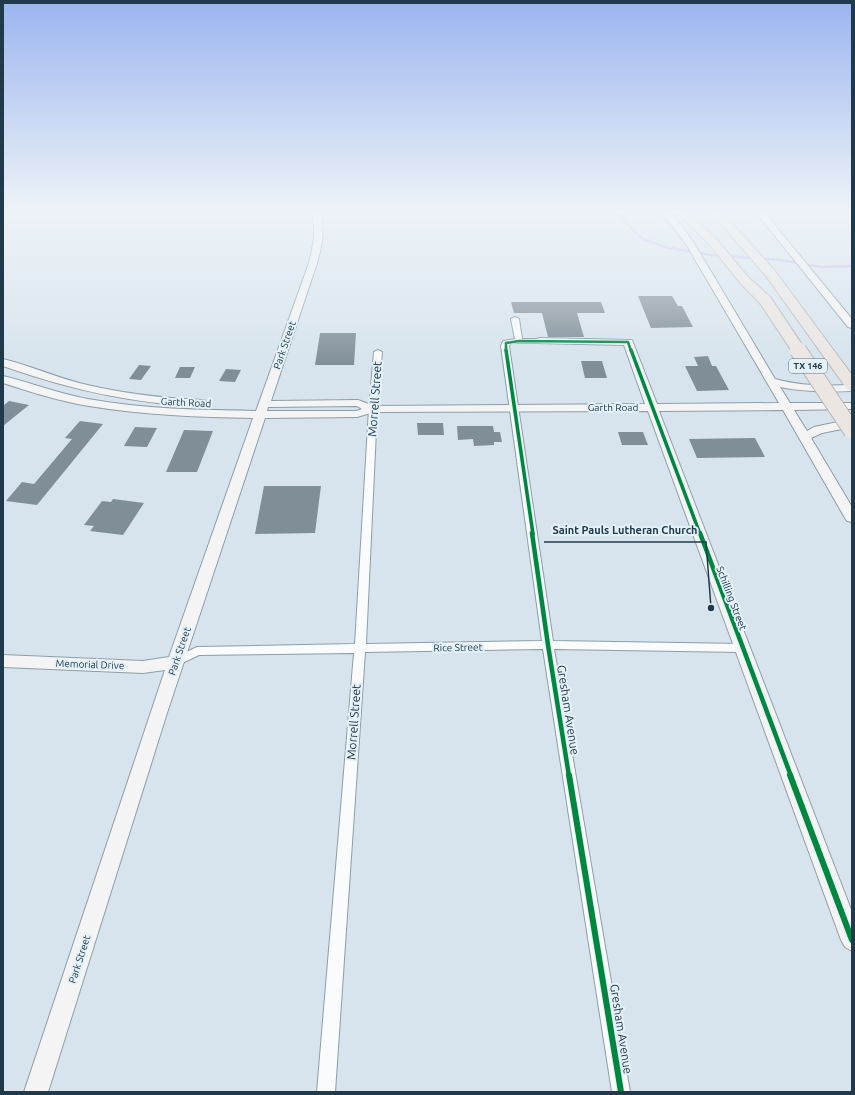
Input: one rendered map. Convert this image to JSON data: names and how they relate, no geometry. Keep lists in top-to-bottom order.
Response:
{
  "streets": {
    "highway": ["TX 146"],
    "main road": [
      "Park Street",
      "Garth Road",
      "Schilling Street",
      "Memorial Drive"
    ],
    "street": ["Morrell Street", "Rice Street", "Gresham Avenue"]
  },
  "crossings": [
    ["Park Street", "Garth Road"],
    ["Park Street", "Rice Street"],
    ["Park Street", "Memorial Drive"],
    ["Morrell Street", "Garth Road"],
    ["Morrell Street", "Rice Street"],
    ["Garth Road", "Schilling Street"],
    ["Garth Road", "Gresham Avenue"],
    ["Schilling Street", "Rice Street"],
    ["Rice Street", "Memorial Drive"],
    ["Rice Street", "Gresham Avenue"]
  ],
  "places": ["Saint Pauls Lutheran Church"]
}
